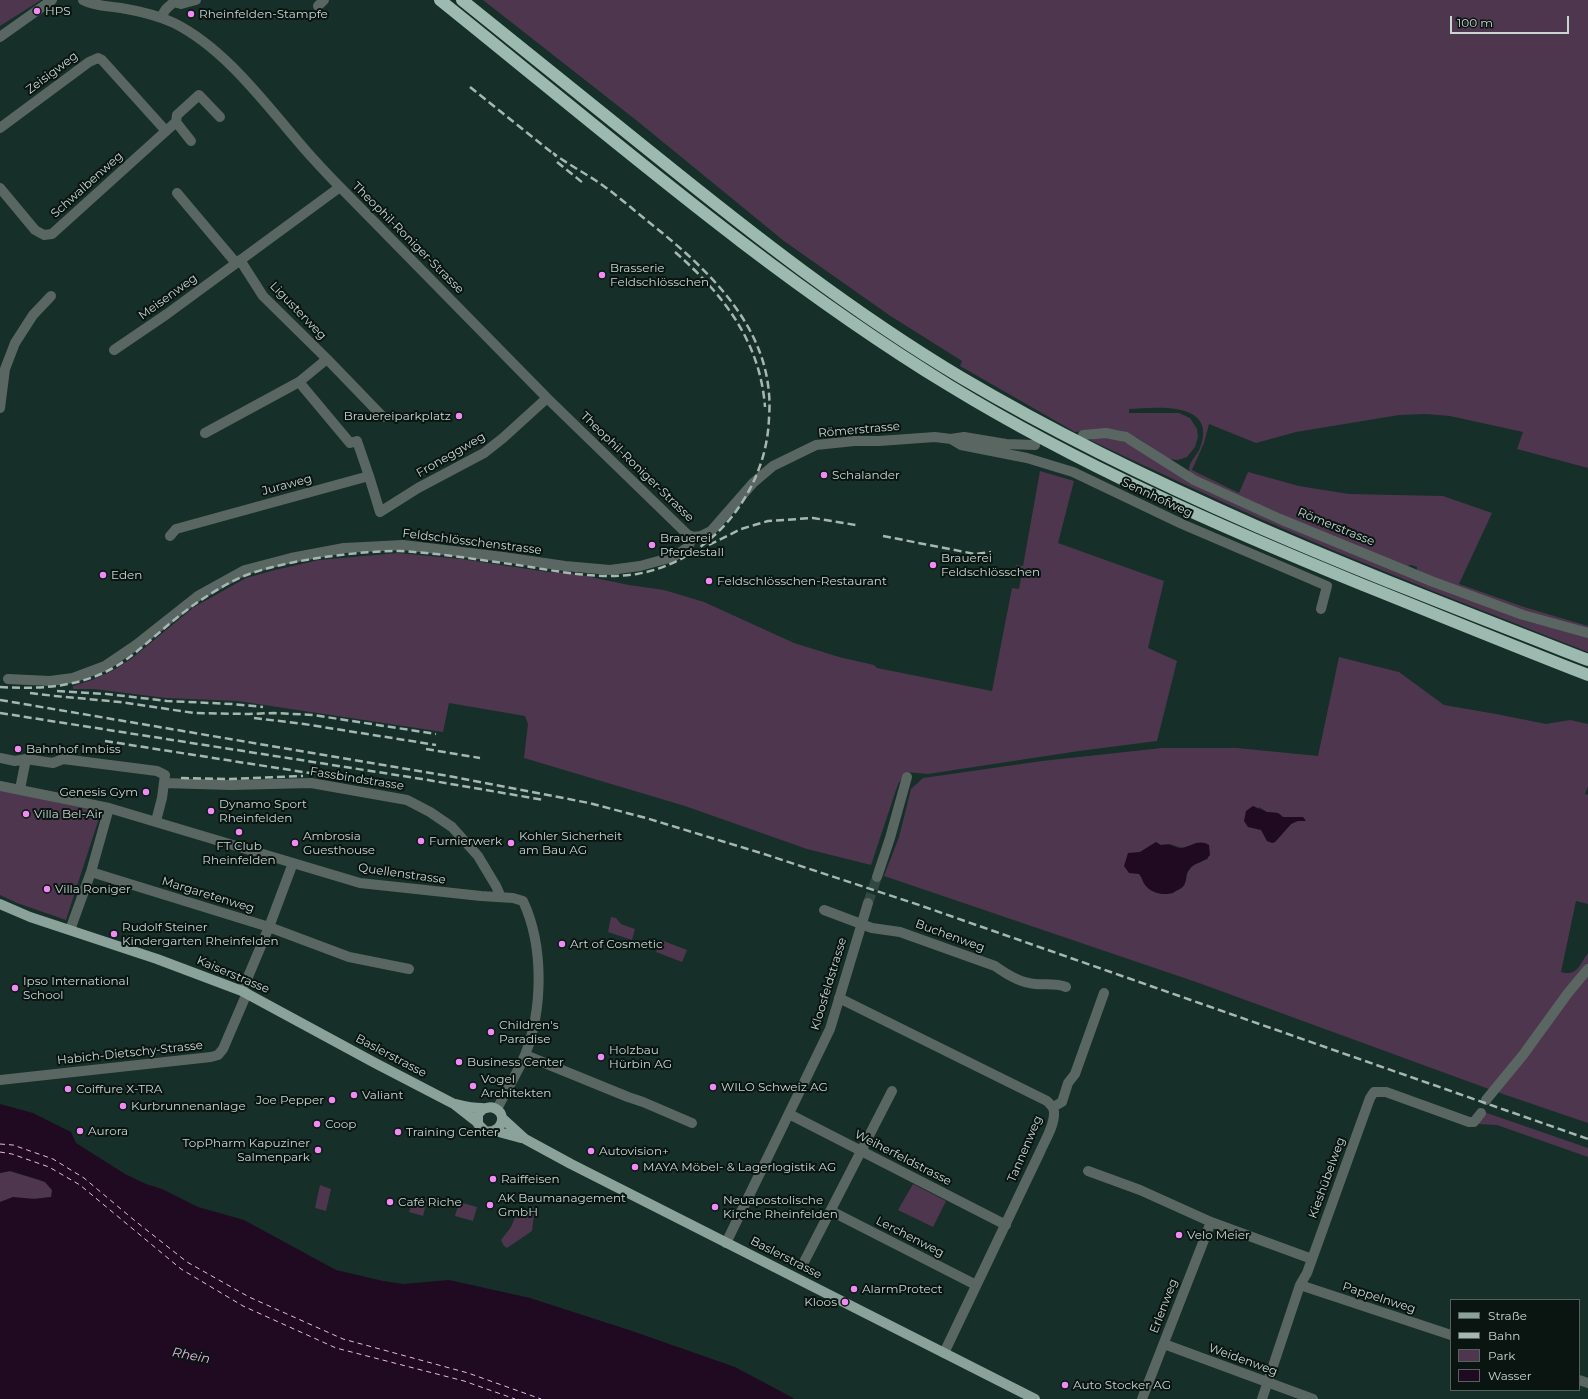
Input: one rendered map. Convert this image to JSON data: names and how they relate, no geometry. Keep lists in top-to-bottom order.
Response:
{
  "streets": {
    "main road": ["Kaiserstrasse", "Baslerstrasse"],
    "street": [
      "Zeisigweg",
      "Schwalbenweg",
      "Theophil-Roniger-Strasse",
      "Meisenweg",
      "Ligusterweg",
      "Römerstrasse",
      "Froneggweg",
      "Juraweg",
      "Sennhofweg",
      "Feldschlösschenstrasse",
      "Fassbindstrasse",
      "Quellenstrasse",
      "Margaretenweg",
      "Buchenweg",
      "Kloosfeldstrasse",
      "Habich-Dietschy-Strasse",
      "Tannenweg",
      "Weiherfeldstrasse",
      "Kieshübelweg",
      "Lerchenweg",
      "Pappelnweg",
      "Erlenweg",
      "Weidenweg"
    ]
  },
  "crossings": [
    ["Zeisigweg", "Schwalbenweg"],
    ["Theophil-Roniger-Strasse", "Meisenweg"],
    ["Theophil-Roniger-Strasse", "Römerstrasse"],
    ["Theophil-Roniger-Strasse", "Froneggweg"],
    ["Theophil-Roniger-Strasse", "Feldschlösschenstrasse"],
    ["Meisenweg", "Ligusterweg"],
    ["Römerstrasse", "Sennhofweg"],
    ["Römerstrasse", "Feldschlösschenstrasse"],
    ["Froneggweg", "Juraweg"],
    ["Fassbindstrasse", "Quellenstrasse"],
    ["Quellenstrasse", "Baslerstrasse"],
    ["Buchenweg", "Kloosfeldstrasse"],
    ["Kaiserstrasse", "Habich-Dietschy-Strasse"],
    ["Kaiserstrasse", "Baslerstrasse"],
    ["Kloosfeldstrasse", "Baslerstrasse"],
    ["Kloosfeldstrasse", "Tannenweg"],
    ["Kloosfeldstrasse", "Weiherfeldstrasse"],
    ["Baslerstrasse", "Tannenweg"],
    ["Tannenweg", "Weiherfeldstrasse"],
    ["Tannenweg", "Lerchenweg"],
    ["Kieshübelweg", "Pappelnweg"],
    ["Kieshübelweg", "Weidenweg"],
    ["Erlenweg", "Weidenweg"]
  ],
  "water": ["Rhein"],
  "places": [
    "HPS",
    "Rheinfelden-Stampfe",
    "Brasserie Feldschlösschen",
    "Brauereiparkplatz",
    "Schalander",
    "Brauerei Pferdestall",
    "Brauerei Feldschlösschen",
    "Eden",
    "Feldschlösschen-Restaurant",
    "Bahnhof Imbiss",
    "Genesis Gym",
    "Dynamo Sport Rheinfelden",
    "Villa Bel-Air",
    "FT Club Rheinfelden",
    "Furnierwerk",
    "Ambrosia Guesthouse",
    "Kohler Sicherheit am Bau AG",
    "Villa Roniger",
    "Rudolf Steiner Kindergarten Rheinfelden",
    "Art of Cosmetic",
    "Ipso International School",
    "Children's Paradise",
    "Holzbau Hürbin AG",
    "Business Center",
    "Vogel Architekten",
    "WILO Schweiz AG",
    "Coiffure X-TRA",
    "Valiant",
    "Joe Pepper",
    "Kurbrunnenanlage",
    "Coop",
    "Aurora",
    "Training Center",
    "TopPharm Kapuziner Salmenpark",
    "Autovision+",
    "MAYA Möbel- & Lagerlogistik AG",
    "Raiffeisen",
    "Café Riche",
    "AK Baumanagement GmbH",
    "Neuapostolische Kirche Rheinfelden",
    "Velo Meier",
    "AlarmProtect",
    "Kloos",
    "Auto Stocker AG"
  ],
  "legend": [
    "Straße",
    "Bahn",
    "Park",
    "Wasser"
  ],
  "scale_bar": "100 m"
}
